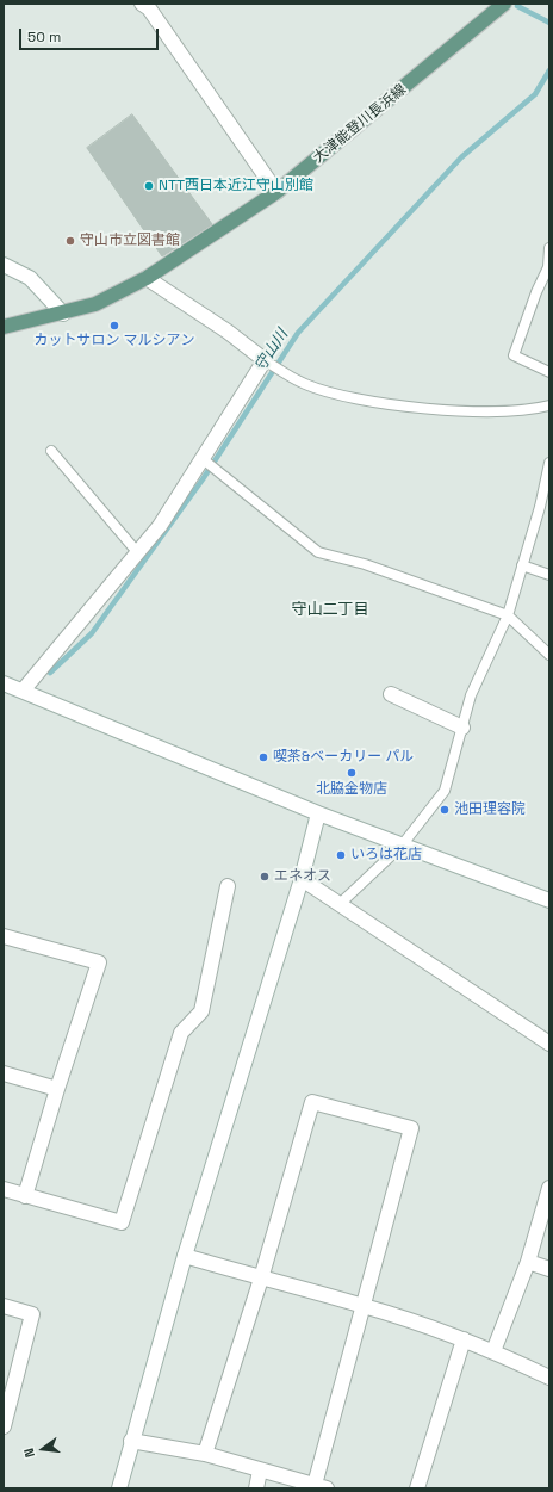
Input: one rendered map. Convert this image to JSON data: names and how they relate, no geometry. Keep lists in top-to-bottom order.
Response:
{
  "streets": {
    "main road": ["大津能登川長浜線"]
  },
  "districts": ["守山二丁目"],
  "water": ["守山川"],
  "places": [
    "NTT西日本近江守山別館",
    "守山市立図書館",
    "カットサロン マルシアン",
    "喫茶&ベーカリー パル",
    "北脇金物店",
    "池田理容院",
    "いろは花店",
    "エネオス"
  ],
  "scale_bar": "50 m",
  "north": "left"
}
